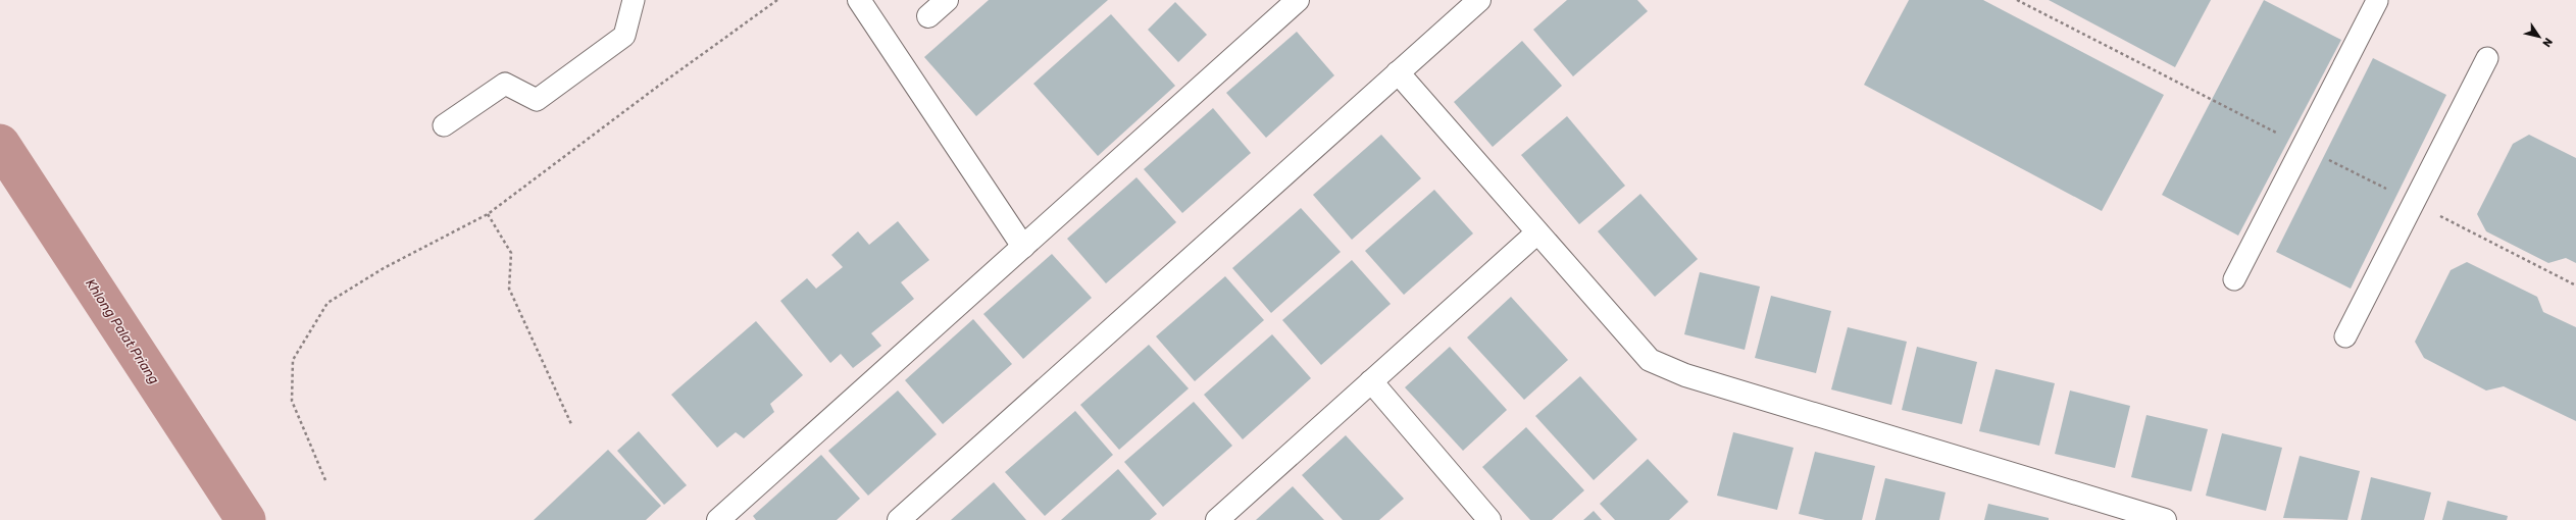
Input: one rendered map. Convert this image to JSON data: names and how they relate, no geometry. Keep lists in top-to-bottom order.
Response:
{
  "water": ["Khlong Palat Priang"],
  "north": "bottom right"
}
